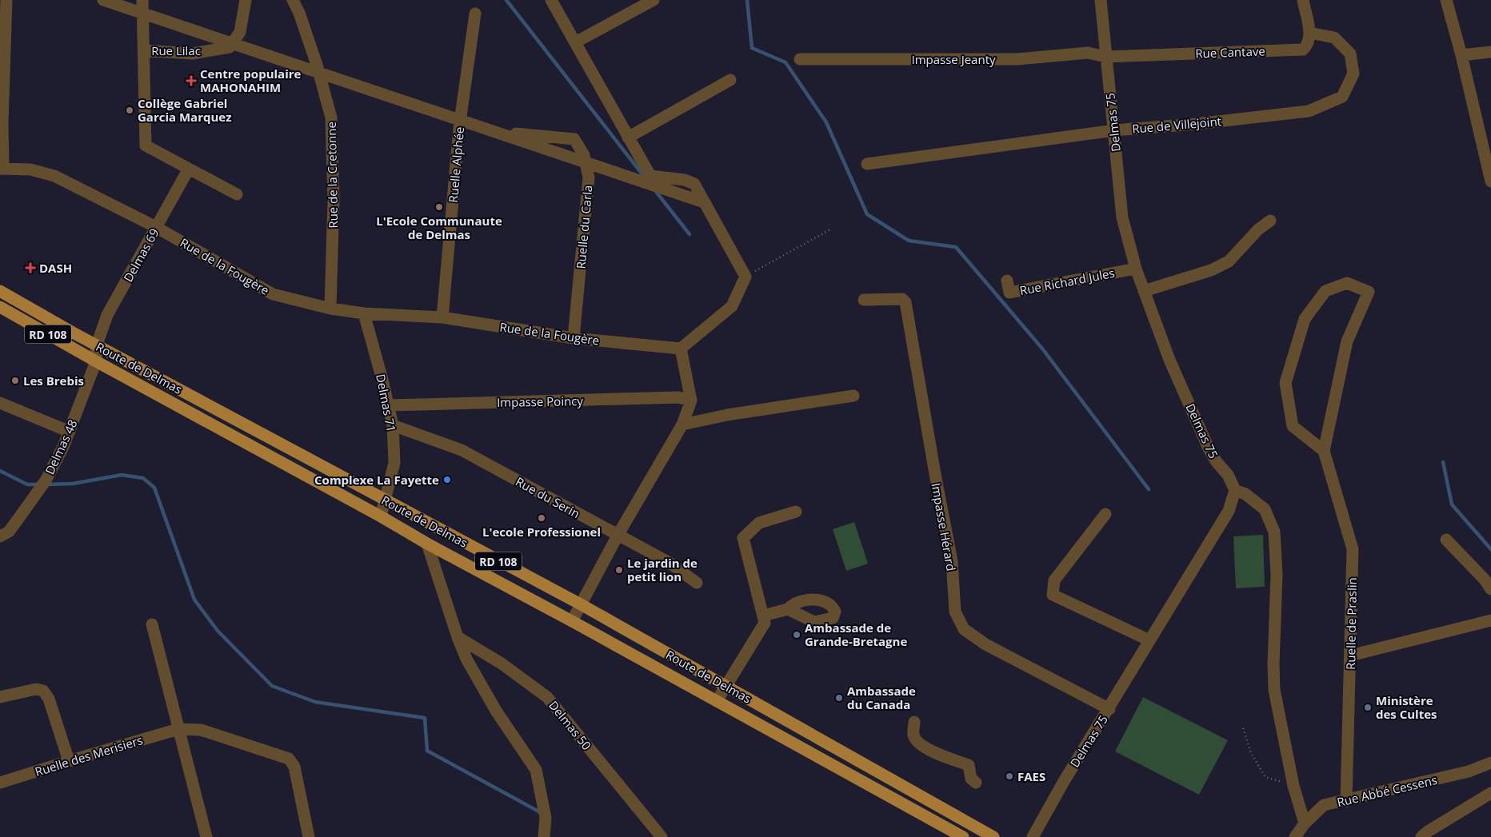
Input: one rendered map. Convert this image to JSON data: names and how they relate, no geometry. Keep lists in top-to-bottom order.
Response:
{
  "streets": {
    "main road": ["RD 108", "Route de Delmas"],
    "street": [
      "Rue Lilac",
      "Rue Cantave",
      "Impasse Jeanty",
      "Delmas 75",
      "Rue de Villejoint",
      "Ruelle Alphée",
      "Rue de la Cretonne",
      "Ruelle du Carla",
      "Delmas 69",
      "Rue de la Fougère",
      "Rue Richard Jules",
      "Impasse Poincy",
      "Delmas 71",
      "Delmas 48",
      "Rue du Serin",
      "Impasse Hérard",
      "Ruelle de Praslin",
      "Delmas 50",
      "Ruelle des Merisiers",
      "Rue Abbé Cessens"
    ]
  },
  "crossings": [
    ["Rue Cantave", "Impasse Jeanty"],
    ["Rue Cantave", "Delmas 75"],
    ["Rue Cantave", "Rue de Villejoint"],
    ["Impasse Jeanty", "Delmas 75"],
    ["Delmas 75", "Rue de Villejoint"],
    ["Delmas 75", "Rue Richard Jules"],
    ["Delmas 75", "Impasse Hérard"],
    ["Ruelle Alphée", "Ruelle du Carla"],
    ["Ruelle Alphée", "Rue de la Fougère"],
    ["Rue de la Cretonne", "Rue de la Fougère"],
    ["Ruelle du Carla", "Rue de la Fougère"],
    ["Delmas 69", "Rue de la Fougère"],
    ["Delmas 69", "Route de Delmas"],
    ["Delmas 69", "Delmas 48"],
    ["Rue de la Fougère", "Delmas 71"],
    ["Route de Delmas", "Delmas 71"],
    ["Route de Delmas", "Delmas 48"],
    ["Impasse Poincy", "Delmas 71"],
    ["Delmas 71", "Rue du Serin"],
    ["Ruelle de Praslin", "Rue Abbé Cessens"]
  ],
  "places": {
    "health": ["Centre populaire MAHONAHIM", "DASH"],
    "other": [
      "Collège Gabriel Garcia Marquez",
      "L'Ecole Communaute de Delmas",
      "Les Brebis",
      "Complexe La Fayette",
      "L'ecole Professionel",
      "Le jardin de petit lion",
      "Ambassade de Grande-Bretagne",
      "Ambassade du Canada",
      "Ministère des Cultes",
      "FAES"
    ]
  }
}
